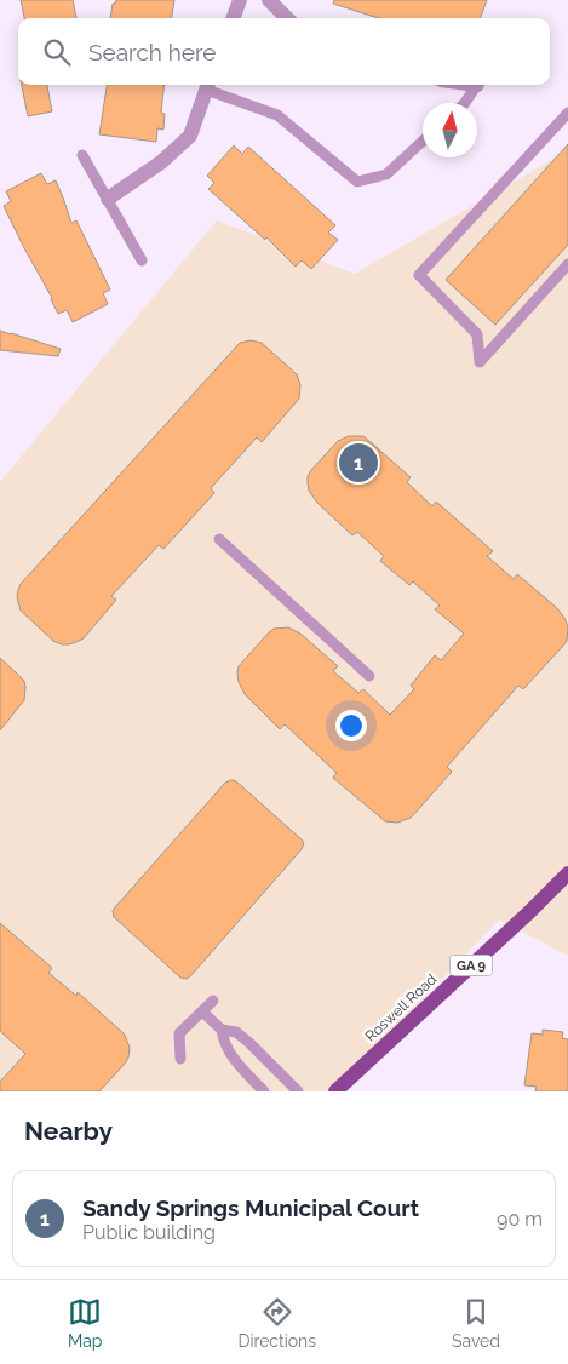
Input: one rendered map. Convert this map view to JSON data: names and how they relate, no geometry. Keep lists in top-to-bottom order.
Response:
{
  "streets": {
    "main road": ["GA 9", "Roswell Road"]
  },
  "north": "top",
  "page": {
    "search": "Search here",
    "pins": "1",
    "heading": "Nearby",
    "list": [
      {
        "mark": "1",
        "name": "Sandy Springs Municipal Court",
        "note": "Public building",
        "value": "90 m"
      }
    ],
    "nav": ["Map", "Directions", "Saved"]
  }
}
